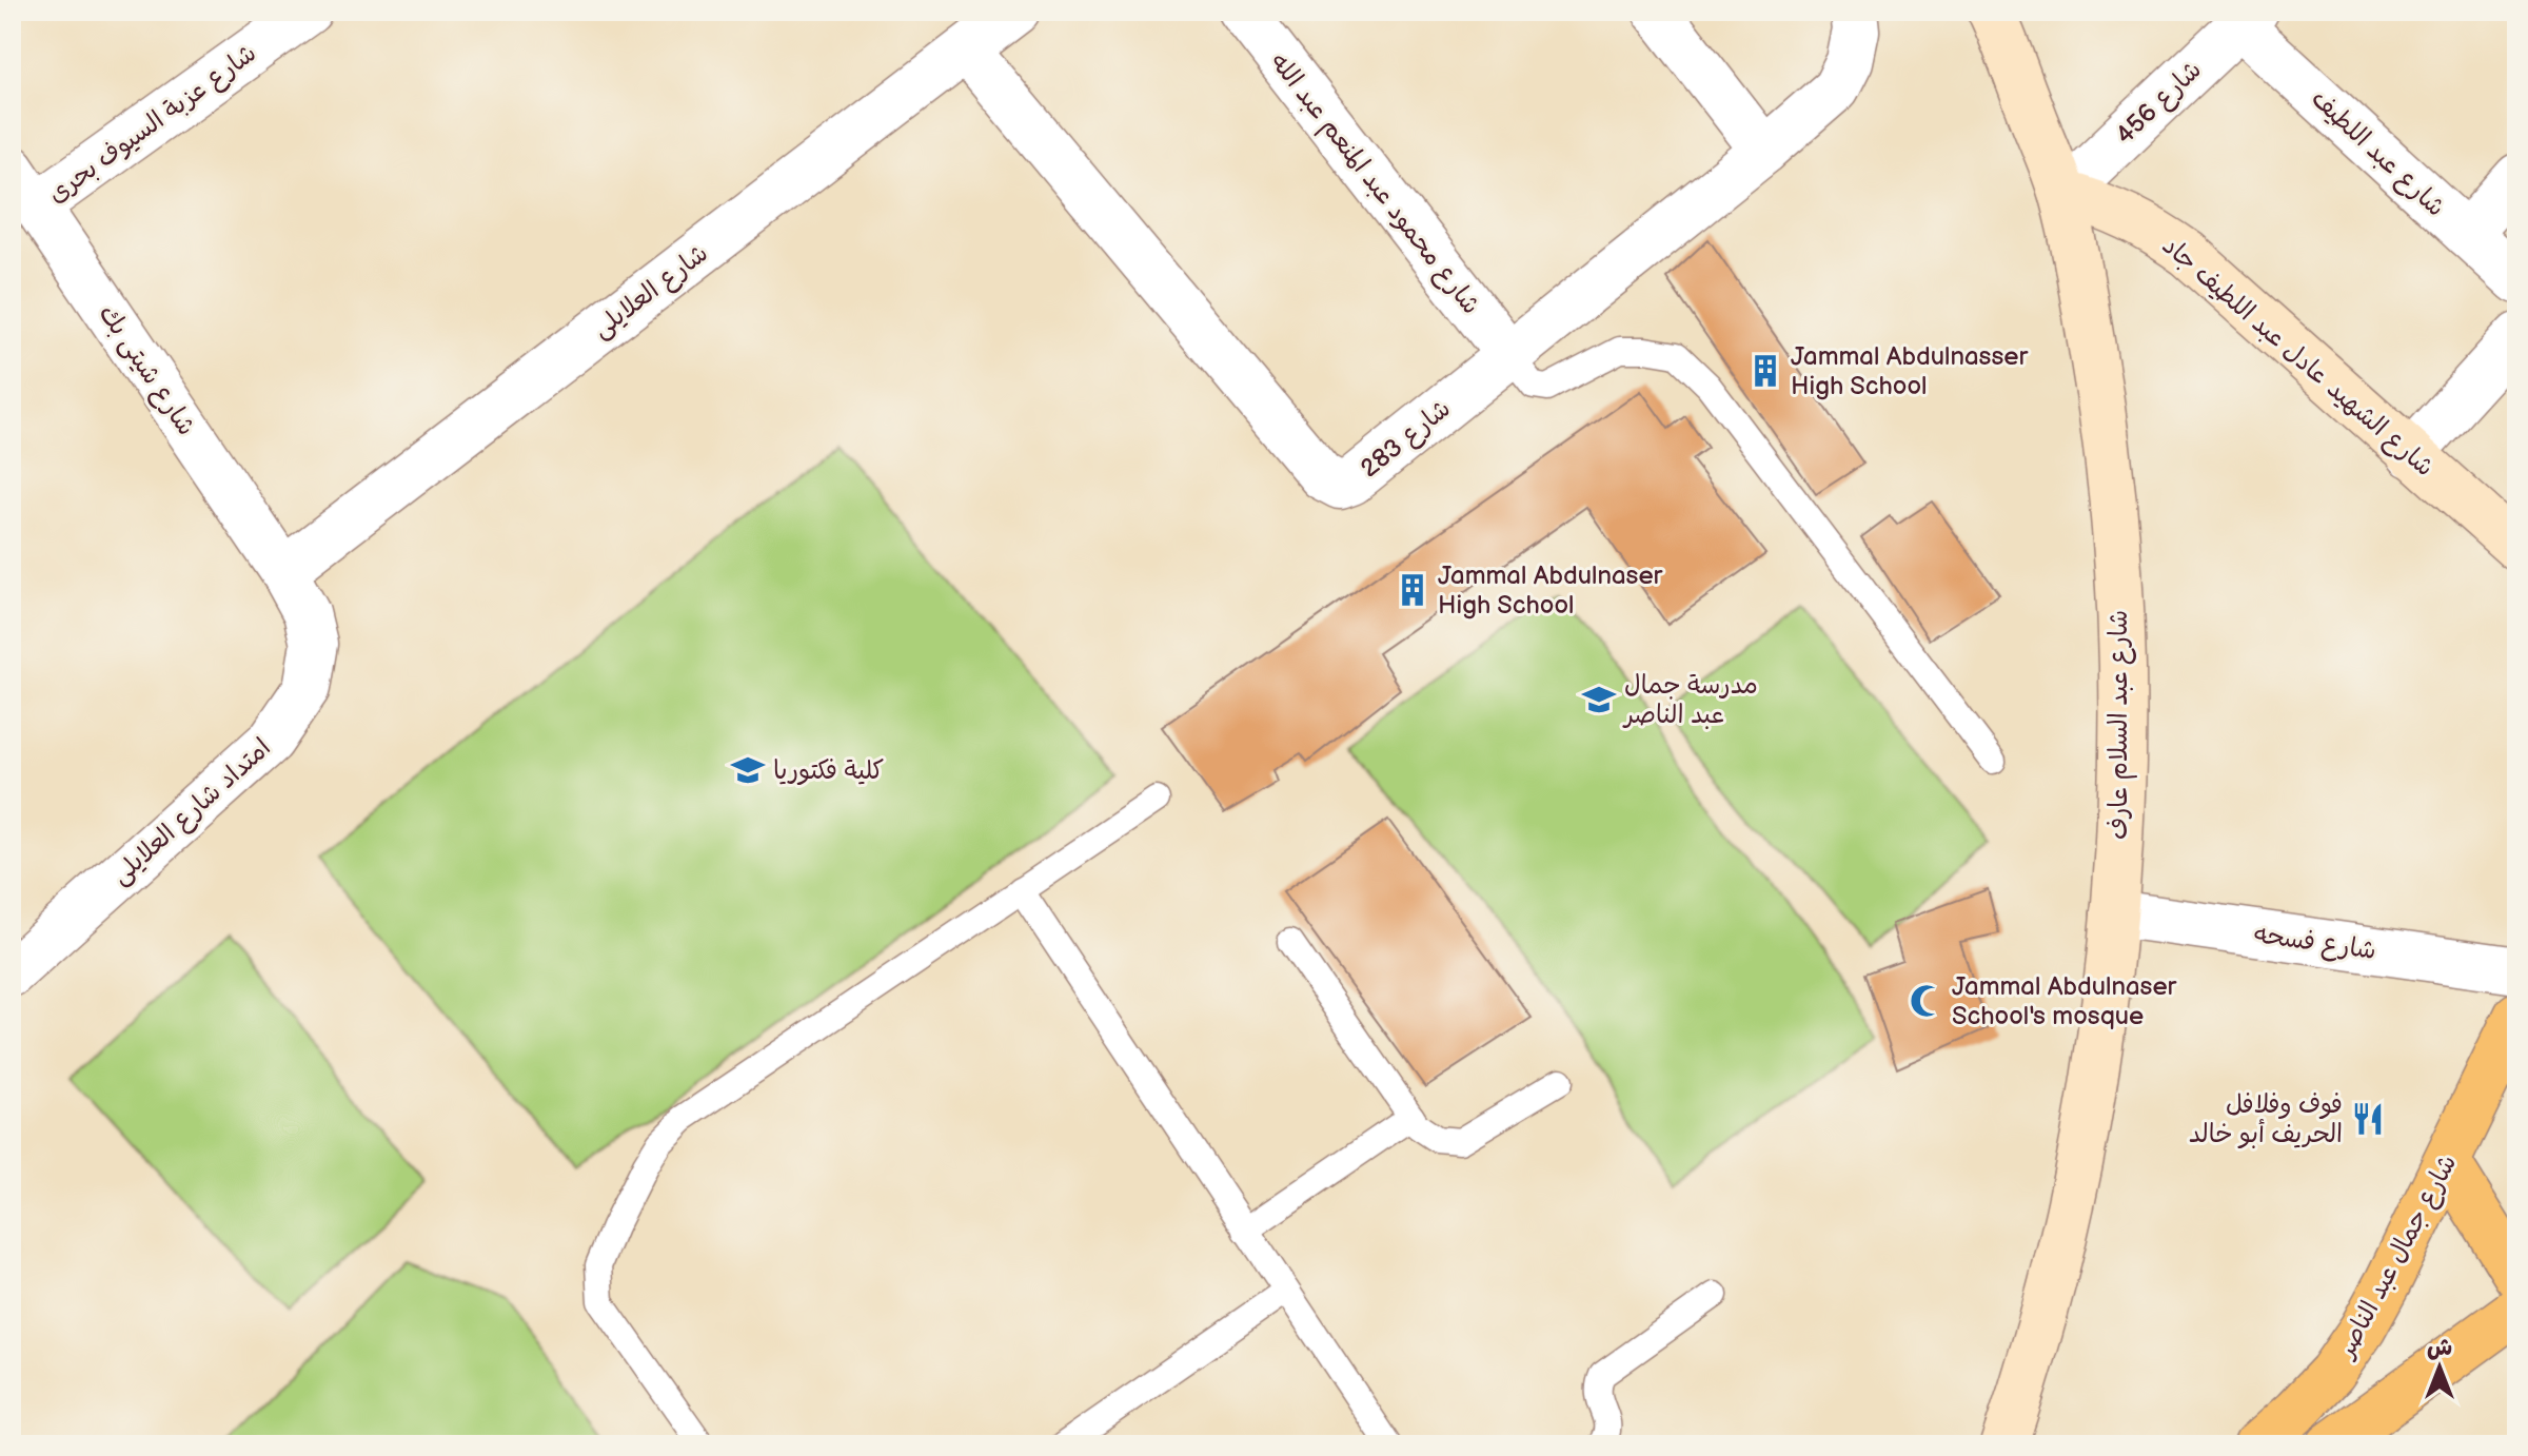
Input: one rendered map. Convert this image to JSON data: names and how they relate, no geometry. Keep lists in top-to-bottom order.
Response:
{
  "streets": {
    "main road": ["شارع جمال عبد الناصر"],
    "street": [
      "شارع 456",
      "شارع عزبة السيوف بحرى",
      "شارع عبد اللطيف",
      "شارع محمود عبد المنعم عبد الله",
      "شارع العلايلى",
      "شارع الشهيد عادل عبد اللطيف جاد",
      "شارع شيتى بك",
      "شارع 283",
      "شارع عبد السلام عارف",
      "امتداد شارع العلايلى",
      "شارع فسحه"
    ]
  },
  "crossings": [
    ["شارع 456", "شارع عبد اللطيف"],
    ["شارع 456", "شارع الشهيد عادل عبد اللطيف جاد"],
    ["شارع 456", "شارع عبد السلام عارف"],
    ["شارع عزبة السيوف بحرى", "شارع شيتى بك"],
    ["شارع محمود عبد المنعم عبد الله", "شارع 283"],
    ["شارع العلايلى", "شارع شيتى بك"],
    ["شارع العلايلى", "شارع 283"],
    ["شارع العلايلى", "امتداد شارع العلايلى"],
    ["شارع الشهيد عادل عبد اللطيف جاد", "شارع عبد السلام عارف"],
    ["شارع شيتى بك", "امتداد شارع العلايلى"],
    ["شارع عبد السلام عارف", "شارع فسحه"]
  ],
  "places": {
    "building": ["Jammal Abdulnasser High School", "Jammal Abdulnaser High School"],
    "school or university": ["مدرسة جمال عبد الناصر", "كلية فكتوريا"],
    "mosque": ["Jammal Abdulnaser School's mosque"],
    "restaurant": ["فوف وفلافل الحريف أبو خالد"]
  },
  "north": "top"
}
